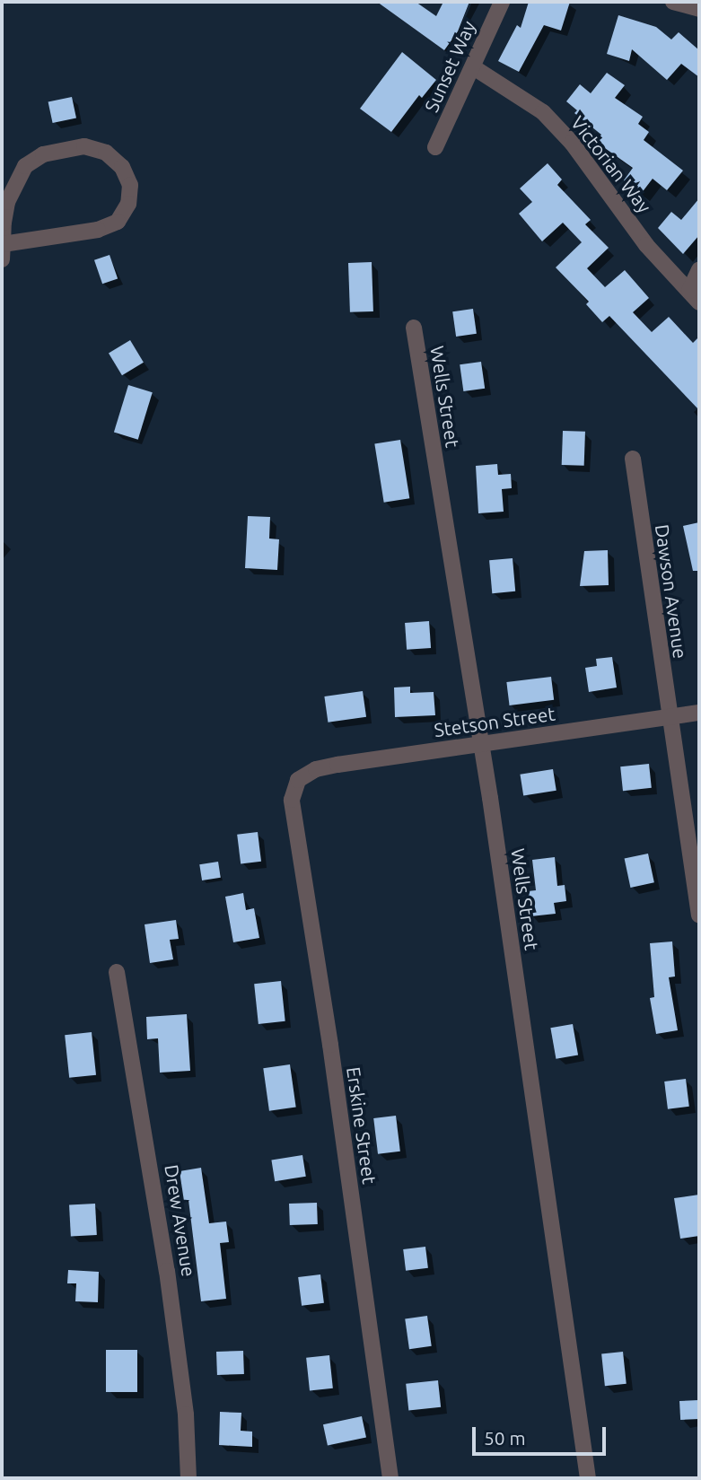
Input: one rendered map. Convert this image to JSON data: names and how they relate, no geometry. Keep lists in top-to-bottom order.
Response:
{
  "streets": {
    "street": [
      "Sunset Way",
      "Victorian Way",
      "Wells Street",
      "Dawson Avenue",
      "Stetson Street",
      "Erskine Street",
      "Drew Avenue"
    ]
  },
  "crossings": [
    ["Sunset Way", "Victorian Way"],
    ["Wells Street", "Stetson Street"],
    ["Dawson Avenue", "Stetson Street"],
    ["Stetson Street", "Erskine Street"]
  ],
  "scale_bar": "50 m"
}
